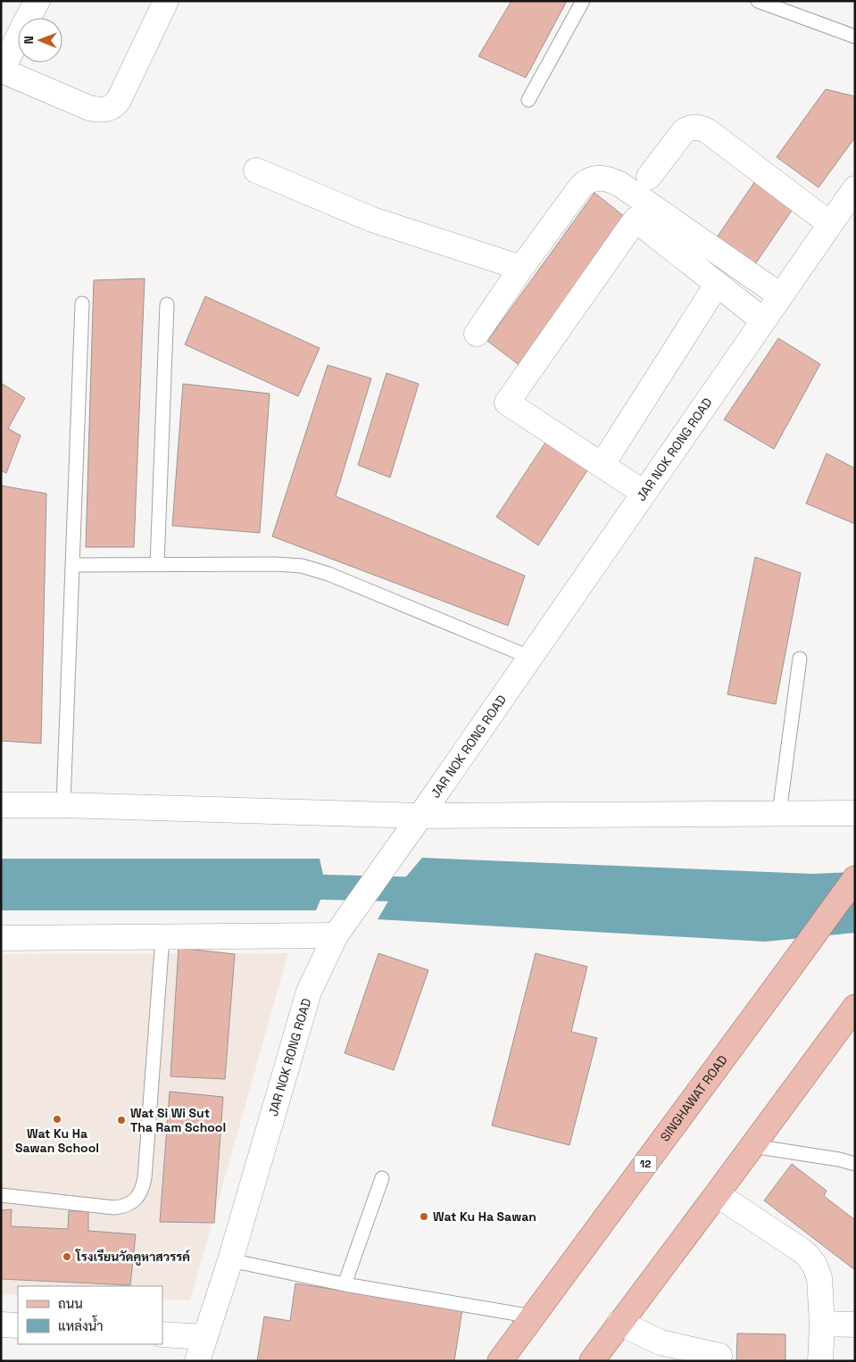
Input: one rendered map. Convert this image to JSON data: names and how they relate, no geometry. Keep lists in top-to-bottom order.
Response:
{
  "streets": {
    "main road": ["SINGHAWAT ROAD", "12"],
    "street": ["JAR NOK RONG ROAD"]
  },
  "places": [
    "Wat Ku Ha Sawan School",
    "Wat Si Wi Sut Tha Ram School",
    "Wat Ku Ha Sawan",
    "โรงเรียนวัดคูหาสวรรค์"
  ],
  "legend": ["ถนน", "แหล่งน้ำ"],
  "north": "left"
}
